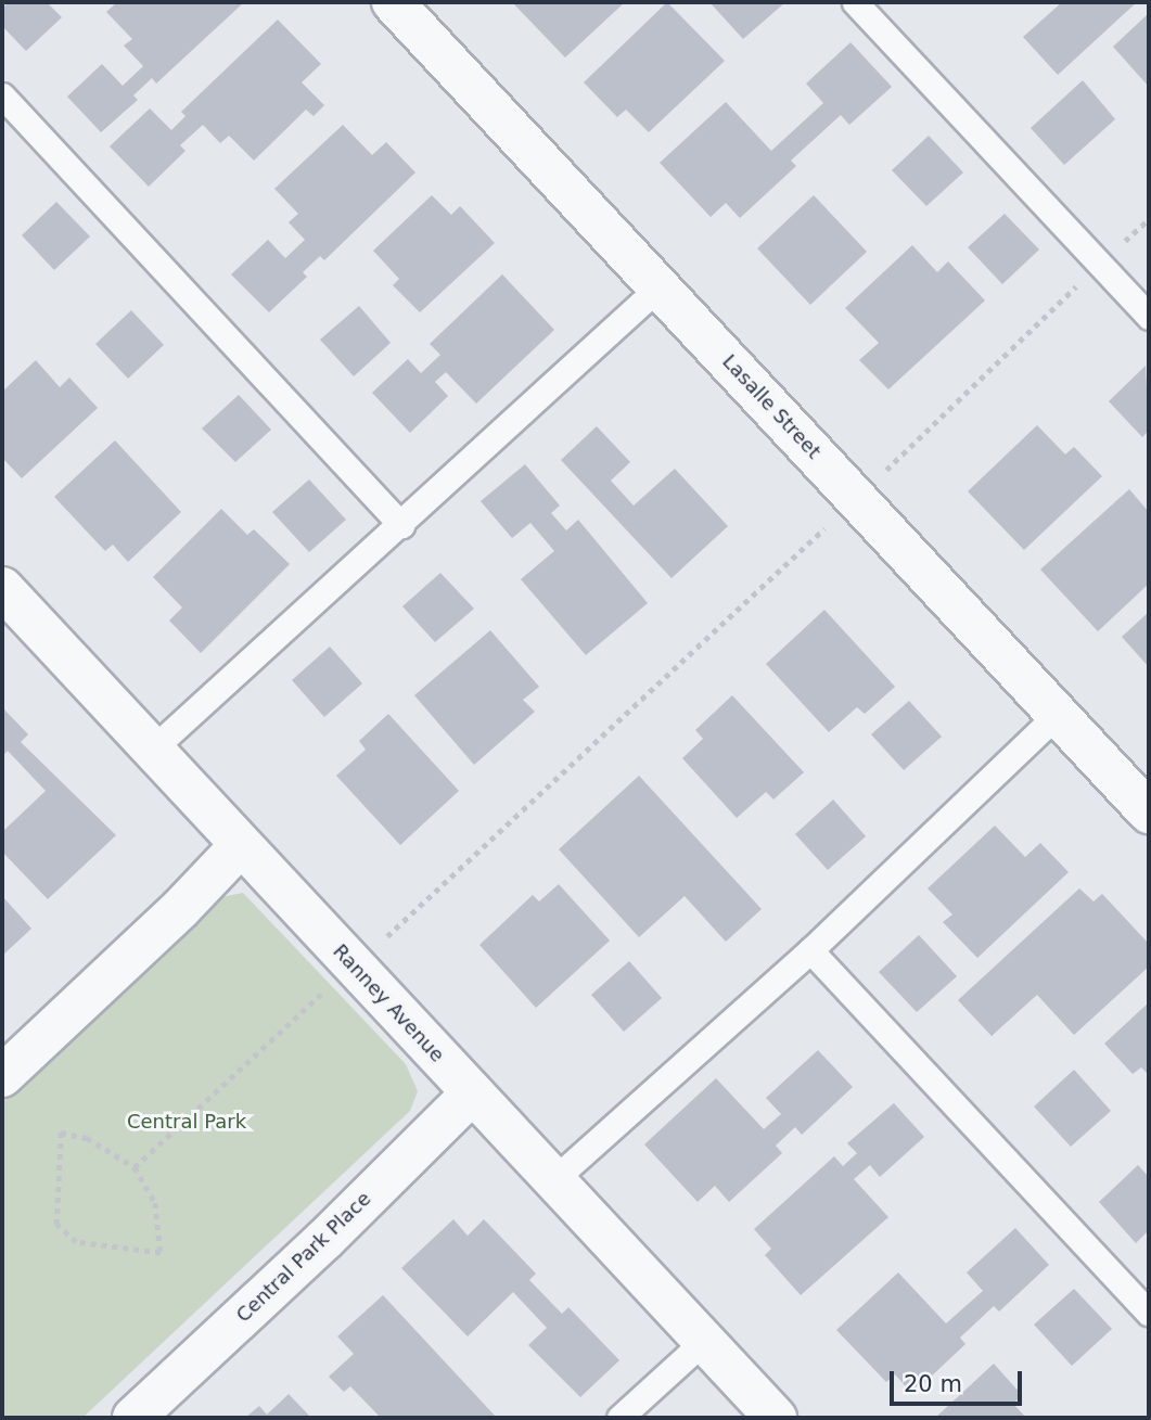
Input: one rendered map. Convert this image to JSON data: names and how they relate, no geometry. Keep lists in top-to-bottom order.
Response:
{
  "streets": {
    "street": ["Lasalle Street", "Ranney Avenue", "Central Park Place"]
  },
  "crossings": [
    ["Ranney Avenue", "Central Park Place"]
  ],
  "parks": ["Central Park"],
  "scale_bar": "20 m"
}
